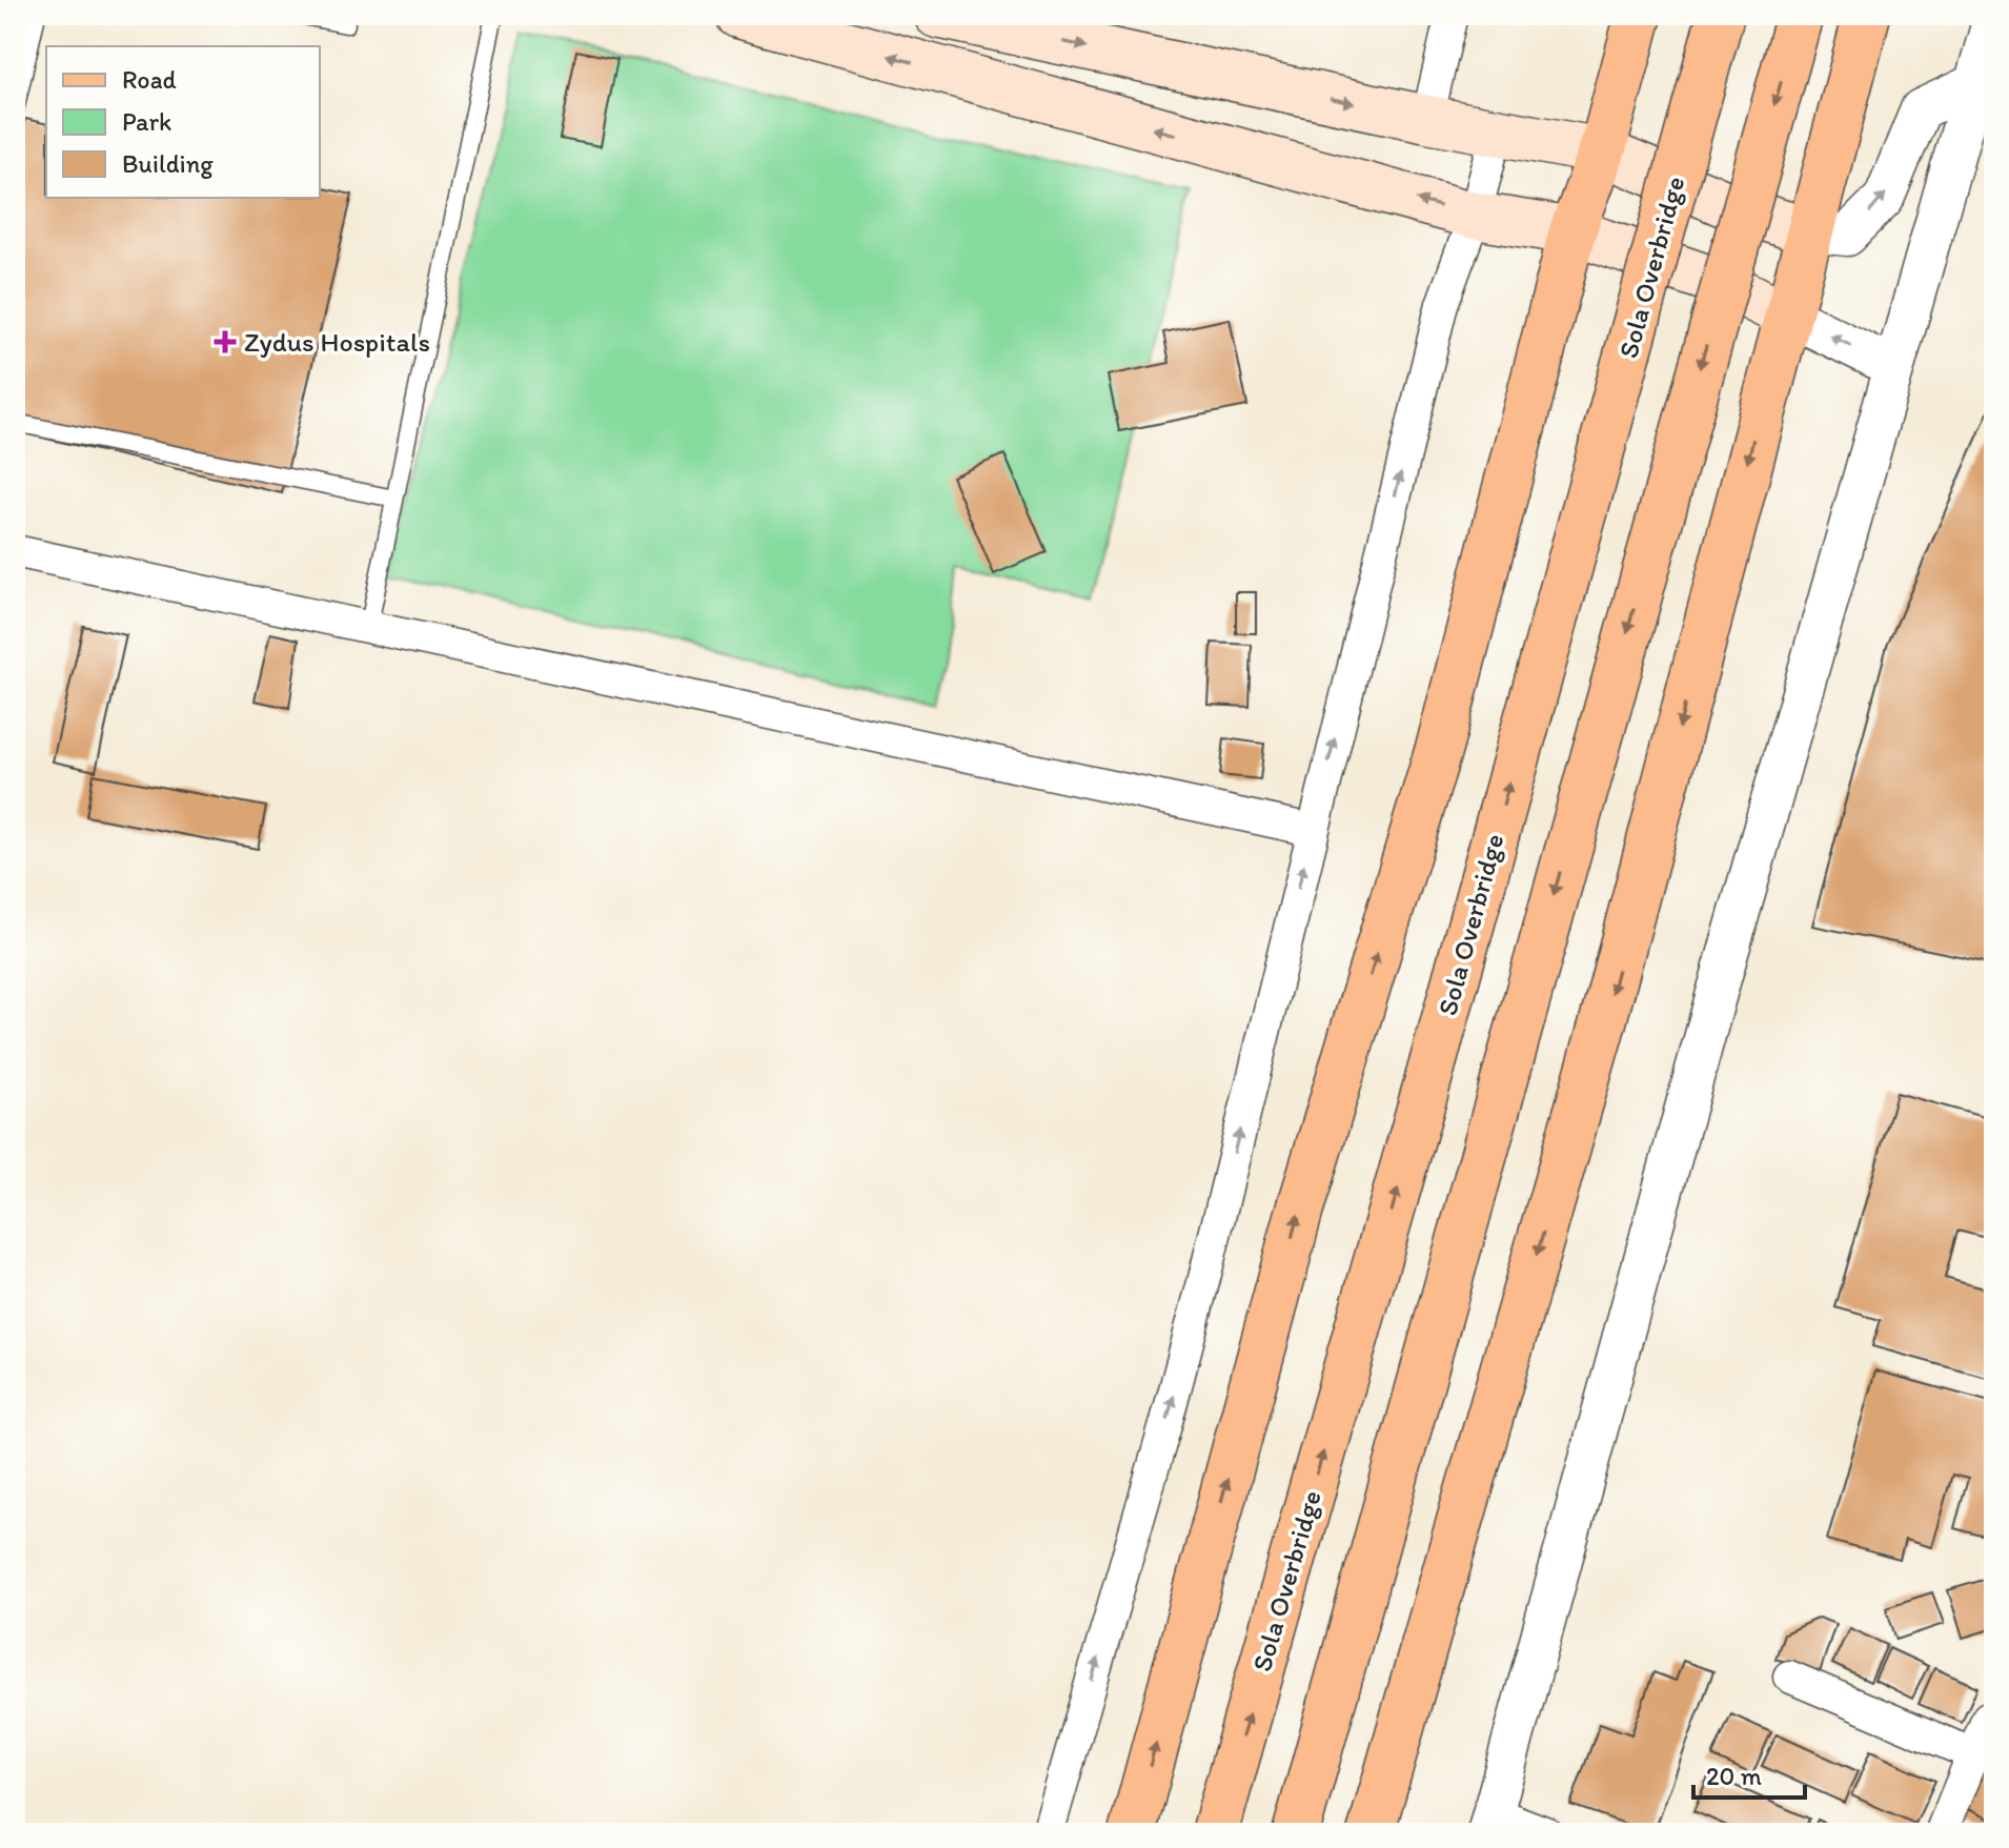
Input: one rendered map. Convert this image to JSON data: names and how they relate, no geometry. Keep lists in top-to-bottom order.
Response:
{
  "streets": {
    "main road": ["Sola Overbridge"]
  },
  "places": {
    "health": ["Zydus Hospitals"]
  },
  "legend": ["Road", "Park", "Building"],
  "scale_bar": "20 m"
}
